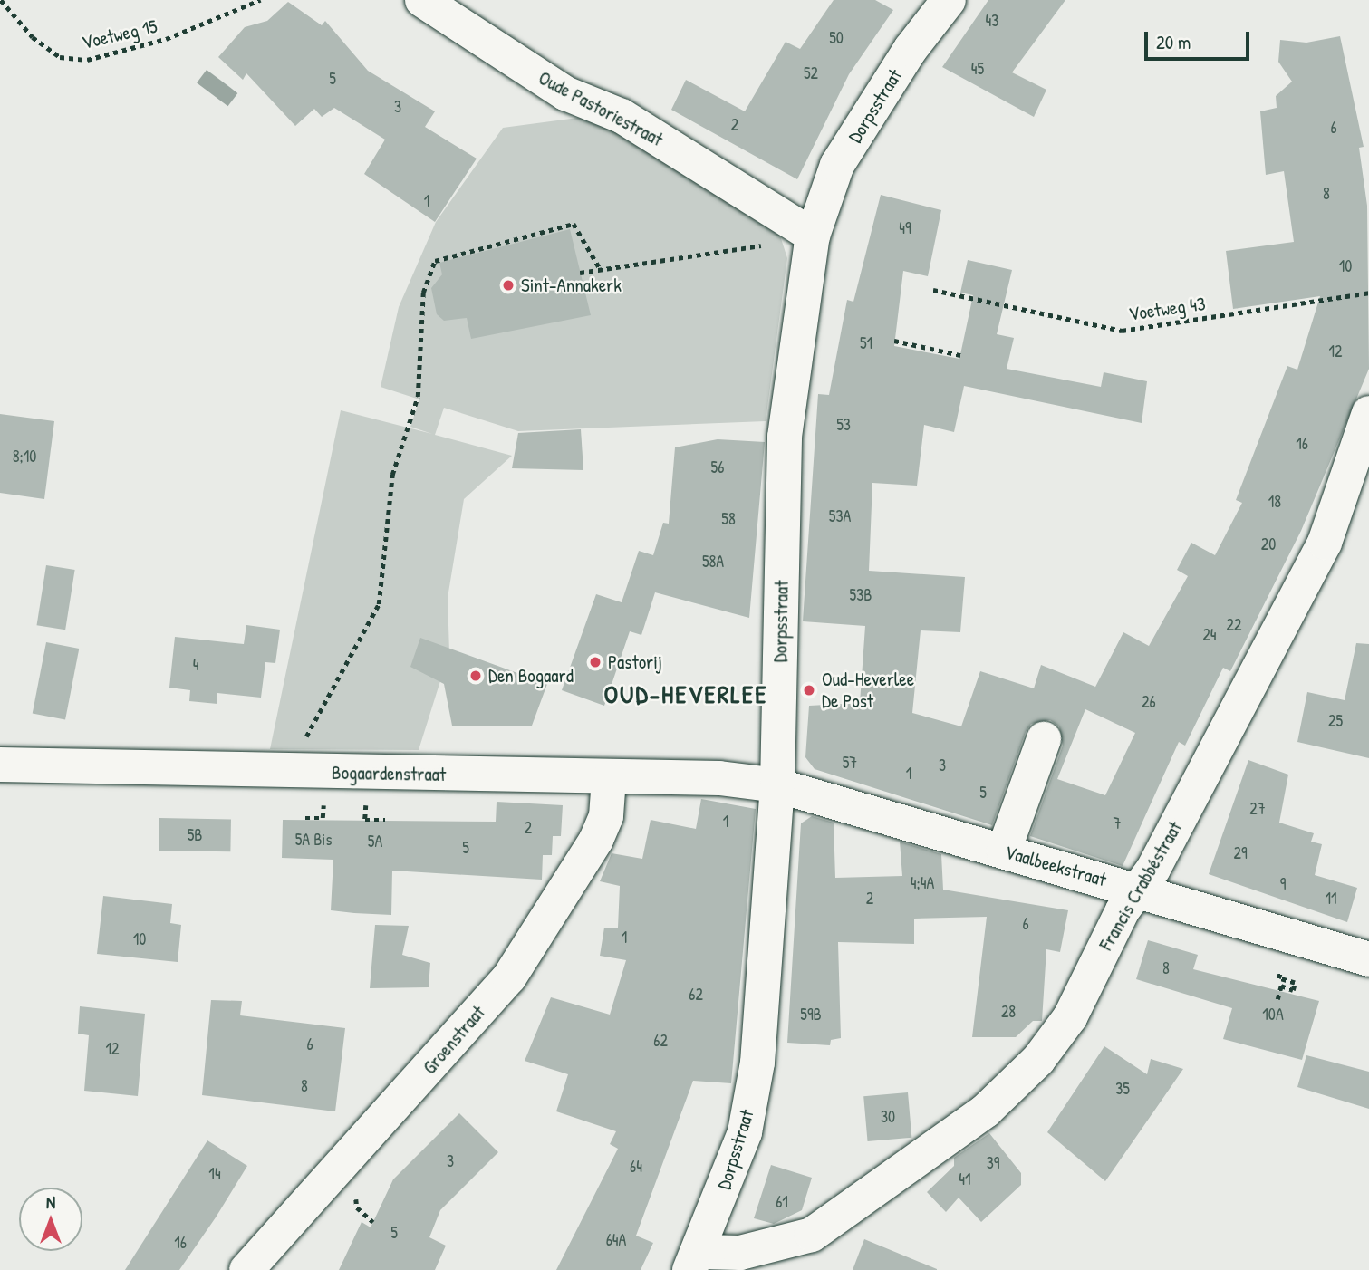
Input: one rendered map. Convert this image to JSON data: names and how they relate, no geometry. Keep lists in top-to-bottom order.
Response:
{
  "streets": {
    "street": [
      "Dorpsstraat",
      "Oude Pastoriestraat",
      "Bogaardenstraat",
      "Vaalbeekstraat",
      "Francis Crabbéstraat",
      "Groenstraat"
    ],
    "path": ["Voetweg 15", "Voetweg 43"]
  },
  "crossings": [
    ["Dorpsstraat", "Oude Pastoriestraat"],
    ["Dorpsstraat", "Bogaardenstraat"],
    ["Dorpsstraat", "Vaalbeekstraat"],
    ["Dorpsstraat", "Francis Crabbéstraat"],
    ["Bogaardenstraat", "Vaalbeekstraat"],
    ["Bogaardenstraat", "Groenstraat"],
    ["Vaalbeekstraat", "Francis Crabbéstraat"]
  ],
  "districts": ["OUD-HEVERLEE"],
  "places": [
    "Sint-Annakerk",
    "Pastorij",
    "Den Bogaard",
    "Oud-Heverlee De Post"
  ],
  "house_numbers": [
    "43",
    "50",
    "45",
    "52",
    "5",
    "3",
    "2",
    "6",
    "8",
    "1",
    "49",
    "10",
    "51",
    "12",
    "53",
    "16",
    "8;10",
    "56",
    "18",
    "53A",
    "58",
    "20",
    "58A",
    "53B",
    "22",
    "24",
    "4",
    "26",
    "25",
    "57",
    "3",
    "1",
    "5",
    "27",
    "1",
    "7",
    "2",
    "5B",
    "5A Bis",
    "5A",
    "5",
    "29",
    "4;4A",
    "9",
    "2",
    "11",
    "6",
    "1",
    "10",
    "8",
    "62",
    "28",
    "59B",
    "10A",
    "62",
    "6",
    "12",
    "8",
    "35",
    "30",
    "3",
    "39",
    "64",
    "14",
    "41",
    "61",
    "5",
    "64A",
    "16"
  ],
  "scale_bar": "20 m",
  "north": "top"
}
